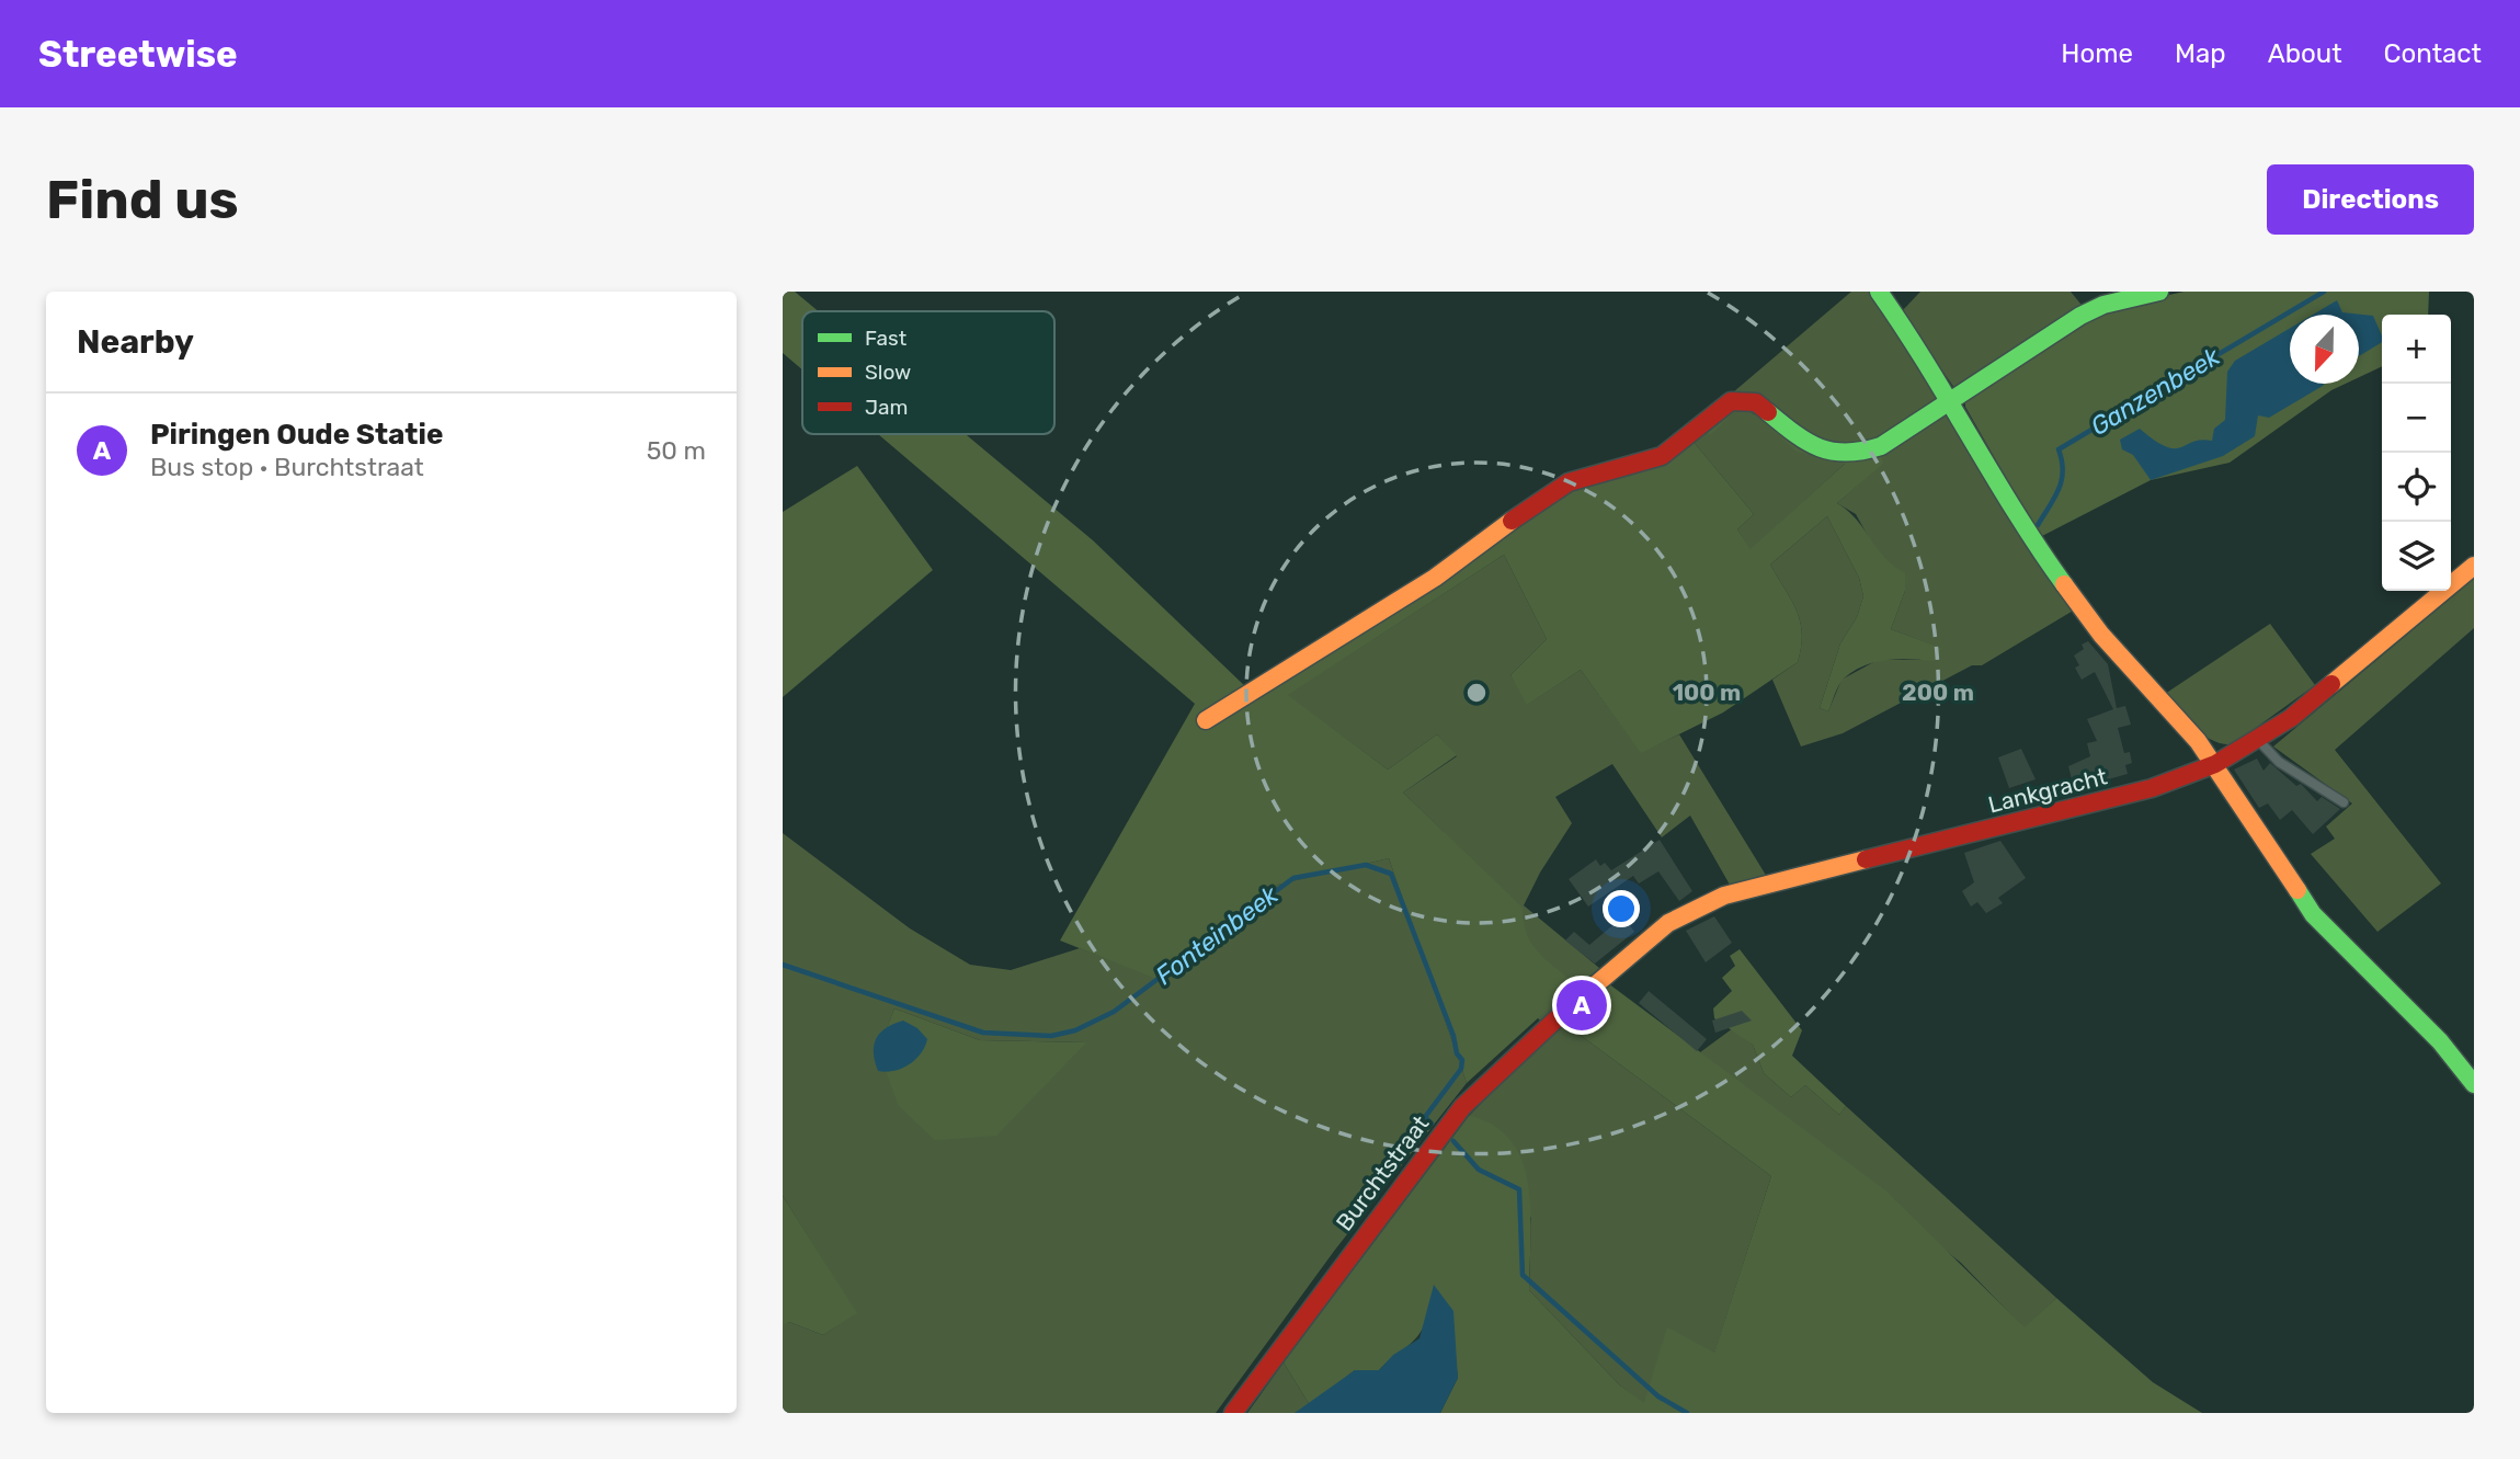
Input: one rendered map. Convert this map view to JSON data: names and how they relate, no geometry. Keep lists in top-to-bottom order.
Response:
{
  "streets": {
    "street": ["Lankgracht", "Burchtstraat"]
  },
  "crossings": [
    ["Lankgracht", "Burchtstraat"]
  ],
  "water": ["Ganzenbeek", "Fonteinbeek"],
  "legend": ["Fast", "Slow", "Jam"],
  "north": "bottom",
  "page": {
    "header": "Streetwise",
    "nav": [
      "Home",
      "Map",
      "About",
      "Contact"
    ],
    "buttons": "Directions",
    "title": "Find us",
    "heading": "Nearby",
    "map_buttons": ["+", "−"],
    "list": [
      {
        "mark": "A",
        "name": "Piringen Oude Statie",
        "note": "Bus stop · Burchtstraat",
        "value": "50 m"
      }
    ],
    "pins": "A"
  },
  "rings": ["100 m", "200 m"]
}
